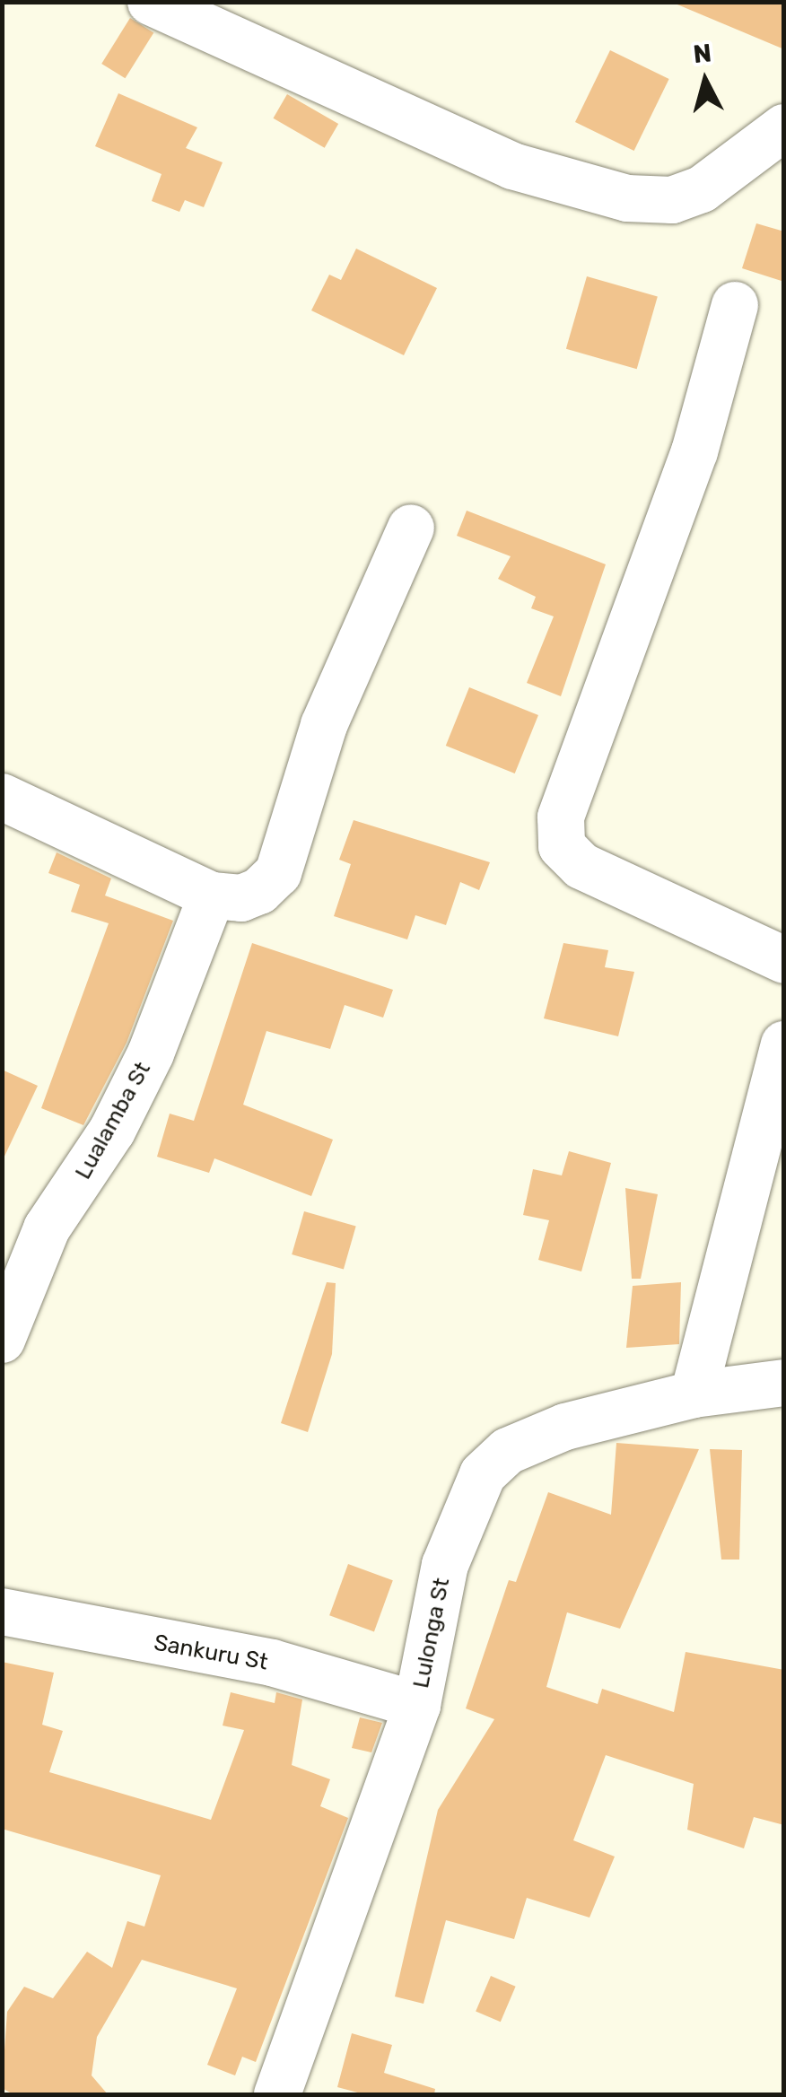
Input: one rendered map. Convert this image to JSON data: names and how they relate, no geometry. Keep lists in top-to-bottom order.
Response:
{
  "streets": {
    "street": ["Lualamba St", "Lulonga St", "Sankuru St"]
  },
  "crossings": [
    ["Lulonga St", "Sankuru St"]
  ],
  "north": "top"
}
